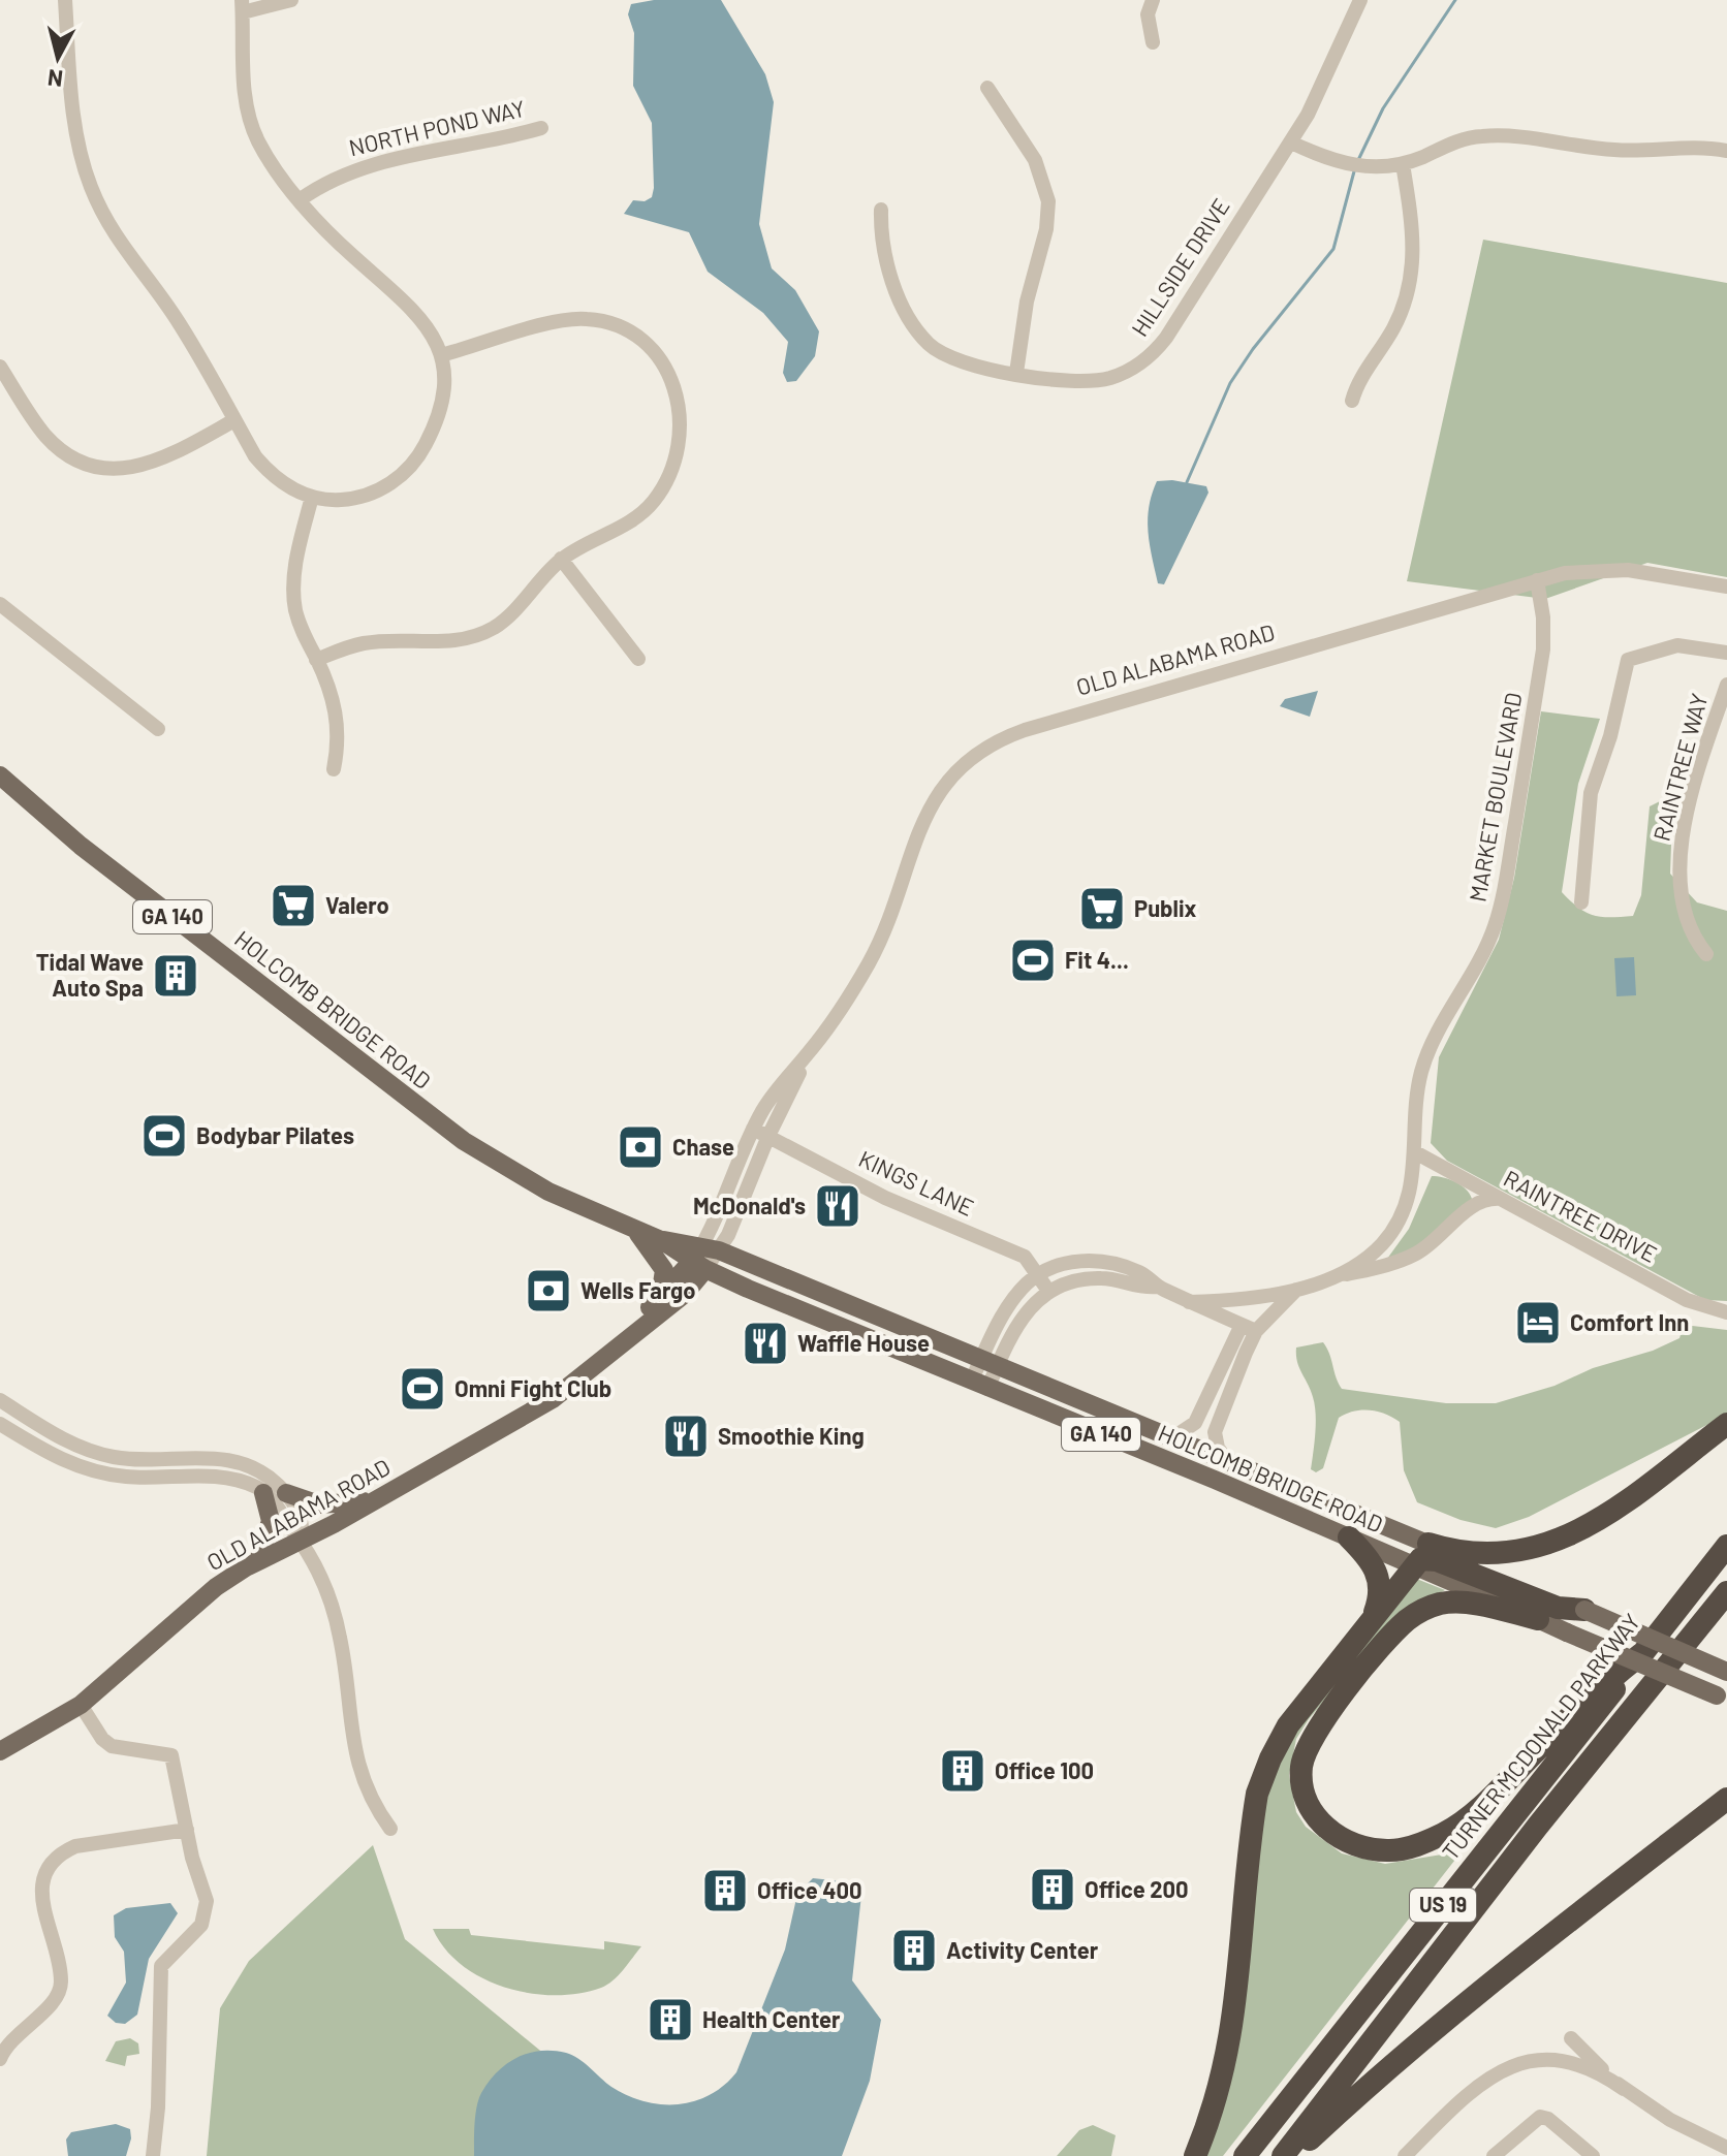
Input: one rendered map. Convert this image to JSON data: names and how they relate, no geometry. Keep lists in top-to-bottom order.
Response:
{
  "streets": {
    "highway": ["TURNER MCDONALD PARKWAY", "US 19"],
    "main road": ["OLD ALABAMA ROAD", "GA 140", "HOLCOMB BRIDGE ROAD"],
    "street": [
      "NORTH POND WAY",
      "HILLSIDE DRIVE",
      "RAINTREE WAY",
      "MARKET BOULEVARD",
      "KINGS LANE",
      "RAINTREE DRIVE"
    ]
  },
  "crossings": [
    ["OLD ALABAMA ROAD", "MARKET BOULEVARD"],
    ["OLD ALABAMA ROAD", "HOLCOMB BRIDGE ROAD"],
    ["OLD ALABAMA ROAD", "KINGS LANE"],
    ["MARKET BOULEVARD", "HOLCOMB BRIDGE ROAD"],
    ["MARKET BOULEVARD", "KINGS LANE"],
    ["MARKET BOULEVARD", "RAINTREE DRIVE"]
  ],
  "places": {
    "supermarket": ["Valero", "Publix"],
    "sports": ["Fit 4...", "Bodybar Pilates", "Omni Fight Club"],
    "building": [
      "Tidal Wave Auto Spa",
      "Office 100",
      "Office 200",
      "Office 400",
      "Activity Center",
      "Health Center"
    ],
    "bank": ["Chase", "Wells Fargo"],
    "restaurant": ["McDonald's", "Waffle House", "Smoothie King"],
    "hotel": ["Comfort Inn"]
  },
  "north": "bottom"
}
